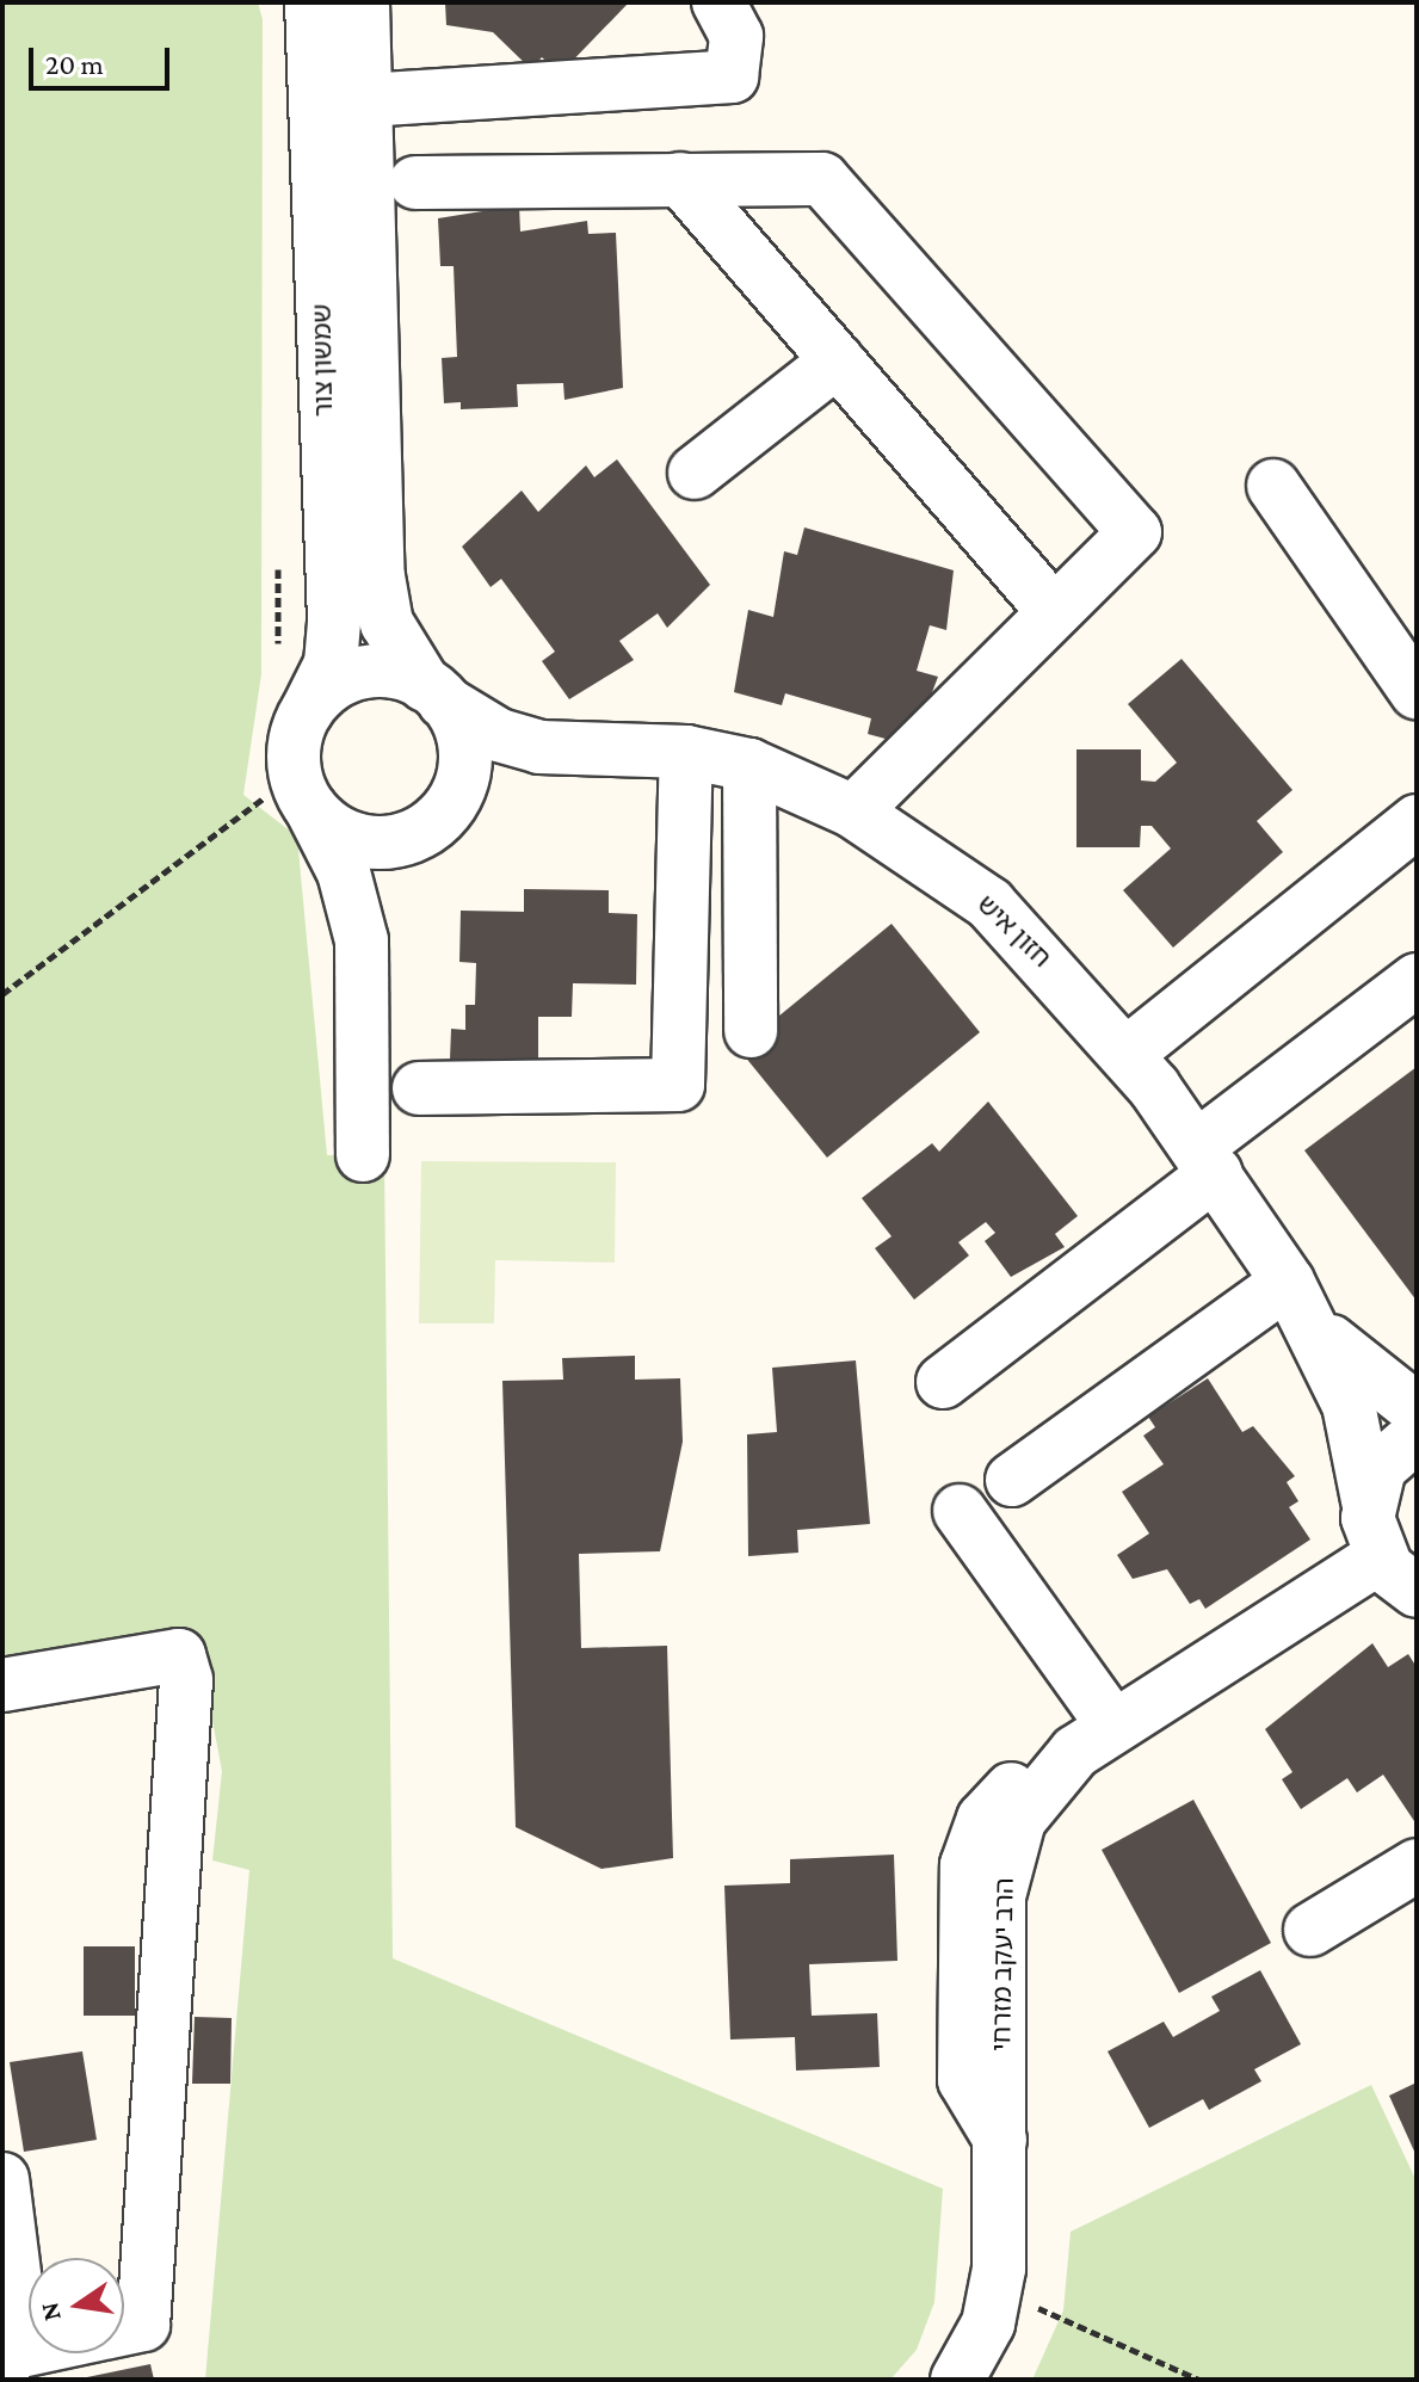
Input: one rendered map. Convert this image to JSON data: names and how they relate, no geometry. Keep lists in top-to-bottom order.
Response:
{
  "streets": {
    "street": ["שמשון צור", "חזון איש", "הרב יעקב מזרחי"]
  },
  "crossings": [
    ["שמשון צור", "חזון איש"],
    ["חזון איש", "הרב יעקב מזרחי"]
  ],
  "scale_bar": "20 m",
  "north": "left"
}
